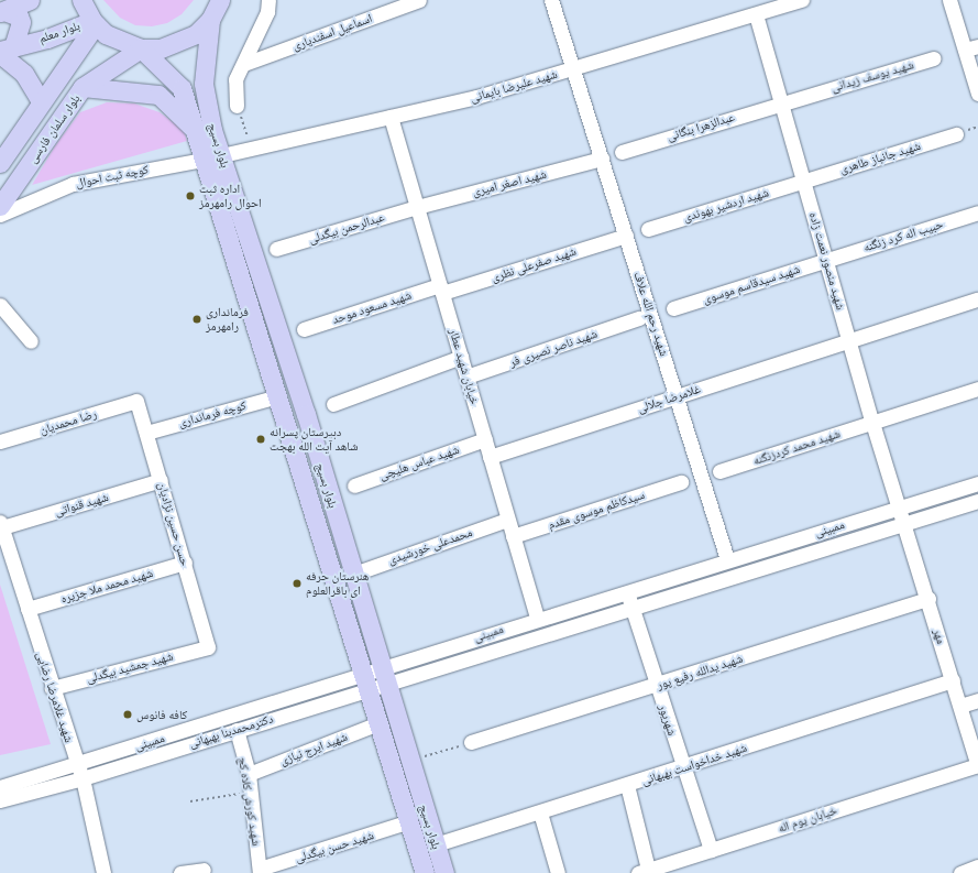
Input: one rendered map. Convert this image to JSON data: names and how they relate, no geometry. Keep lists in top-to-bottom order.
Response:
{
  "streets": {
    "main road": ["بلوار معلم", "بلوار سلمان فارسی", "بلوار بسیج"],
    "street": [
      "اسماعیل اسفندیاری",
      "شهید یوسف زیدانی",
      "شهید علیرضا بایمانی",
      "عبدالزهرا بنگانی",
      "شهید جانباز طاهری",
      "کوچه ثبت احوال",
      "شهید اصغر امیری",
      "شهید اردشیر بهوندی",
      "عبدالرحمن بیگدلی",
      "حبیب اله کرد زنگنه",
      "شهید منصور نعمت زاده",
      "شهید صفرعلی نظری",
      "شهید سیدقاسم موسوی",
      "شهید مسعود موحد",
      "شهید رحم الله علاف",
      "شهید ناصر نصیری فر",
      "خیابان شهید عطار",
      "غلامرضا جلالی",
      "کوچه فرمانداری",
      "رضا محمدیان",
      "شهید محمد کردزنگنه",
      "شهید عباس هلیچی",
      "شهید قنواتی",
      "سیدکاظم موسوی مقدم",
      "حسن حسین نژادیان",
      "ممبینی",
      "محمدعلی خورشیدی",
      "شهید محمد ملا جزیره",
      "مهر",
      "شهید جمشید بیگدلی",
      "شهید یدالله رفیع پور",
      "شهید غلامرضا رضایی",
      "شهریور",
      "دکترمحمدبنا بهبهانی",
      "شهید ایرج نیازی",
      "شهید خداخواست بهبهانی",
      "شهید کورش کلاه کج",
      "خیابان یوم اله",
      "شهید حسن بیگدلی"
    ]
  },
  "crossings": [
    ["بلوار معلم", "بلوار سلمان فارسی"],
    ["شهید یوسف زیدانی", "عبدالزهرا بنگانی"],
    ["شهید یوسف زیدانی", "شهید منصور نعمت زاده"],
    ["شهید علیرضا بایمانی", "بلوار بسیج"],
    ["شهید علیرضا بایمانی", "شهید منصور نعمت زاده"],
    ["شهید علیرضا بایمانی", "شهید رحم الله علاف"],
    ["شهید علیرضا بایمانی", "خیابان شهید عطار"],
    ["عبدالزهرا بنگانی", "شهید منصور نعمت زاده"],
    ["بلوار سلمان فارسی", "بلوار بسیج"],
    ["بلوار بسیج", "کوچه ثبت احوال"],
    ["بلوار بسیج", "کوچه فرمانداری"],
    ["بلوار بسیج", "ممبینی"],
    ["بلوار بسیج", "محمدعلی خورشیدی"],
    ["بلوار بسیج", "دکترمحمدبنا بهبهانی"],
    ["بلوار بسیج", "شهید ایرج نیازی"],
    ["بلوار بسیج", "شهید خداخواست بهبهانی"],
    ["بلوار بسیج", "شهید حسن بیگدلی"],
    ["شهید جانباز طاهری", "شهید اردشیر بهوندی"],
    ["شهید جانباز طاهری", "شهید منصور نعمت زاده"],
    ["شهید اصغر امیری", "عبدالرحمن بیگدلی"],
    ["شهید اصغر امیری", "شهید رحم الله علاف"],
    ["شهید اصغر امیری", "خیابان شهید عطار"],
    ["شهید اردشیر بهوندی", "شهید منصور نعمت زاده"],
    ["عبدالرحمن بیگدلی", "خیابان شهید عطار"],
    ["حبیب اله کرد زنگنه", "شهید منصور نعمت زاده"],
    ["حبیب اله کرد زنگنه", "شهید سیدقاسم موسوی"],
    ["شهید منصور نعمت زاده", "شهید سیدقاسم موسوی"],
    ["شهید منصور نعمت زاده", "غلامرضا جلالی"],
    ["شهید منصور نعمت زاده", "شهید محمد کردزنگنه"],
    ["شهید منصور نعمت زاده", "ممبینی"],
    ["شهید منصور نعمت زاده", "مهر"],
    ["شهید صفرعلی نظری", "شهید مسعود موحد"],
    ["شهید صفرعلی نظری", "شهید رحم الله علاف"],
    ["شهید صفرعلی نظری", "خیابان شهید عطار"],
    ["شهید مسعود موحد", "خیابان شهید عطار"],
    ["شهید رحم الله علاف", "غلامرضا جلالی"],
    ["شهید رحم الله علاف", "ممبینی"],
    ["شهید ناصر نصیری فر", "خیابان شهید عطار"],
    ["خیابان شهید عطار", "غلامرضا جلالی"],
    ["خیابان شهید عطار", "شهید عباس هلیچی"],
    ["خیابان شهید عطار", "سیدکاظم موسوی مقدم"],
    ["خیابان شهید عطار", "ممبینی"],
    ["خیابان شهید عطار", "محمدعلی خورشیدی"],
    ["کوچه فرمانداری", "حسن حسین نژادیان"],
    ["رضا محمدیان", "حسن حسین نژادیان"],
    ["شهید قنواتی", "حسن حسین نژادیان"],
    ["شهید قنواتی", "شهید غلامرضا رضایی"],
    ["حسن حسین نژادیان", "شهید محمد ملا جزیره"],
    ["حسن حسین نژادیان", "شهید جمشید بیگدلی"],
    ["ممبینی", "مهر"],
    ["ممبینی", "شهید غلامرضا رضایی"],
    ["ممبینی", "شهریور"],
    ["ممبینی", "دکترمحمدبنا بهبهانی"],
    ["شهید محمد ملا جزیره", "شهید غلامرضا رضایی"],
    ["مهر", "شهید یدالله رفیع پور"],
    ["مهر", "شهید خداخواست بهبهانی"],
    ["مهر", "خیابان یوم اله"],
    ["شهید جمشید بیگدلی", "شهید غلامرضا رضایی"],
    ["شهید یدالله رفیع پور", "شهریور"],
    ["شهید غلامرضا رضایی", "دکترمحمدبنا بهبهانی"],
    ["شهریور", "شهید خداخواست بهبهانی"],
    ["شهریور", "خیابان یوم اله"],
    ["دکترمحمدبنا بهبهانی", "شهید کورش کلاه کج"],
    ["شهید ایرج نیازی", "شهید کورش کلاه کج"],
    ["شهید کورش کلاه کج", "شهید حسن بیگدلی"]
  ],
  "places": [
    "اداره ثبت احوال رامهرمز",
    "فرمانداری رامهرمز",
    "دبیرستان پسرانه شاهد آیت الله بهجت",
    "هنرستان حرفه ای باقرالعلوم",
    "کافه فانوس"
  ]
}
